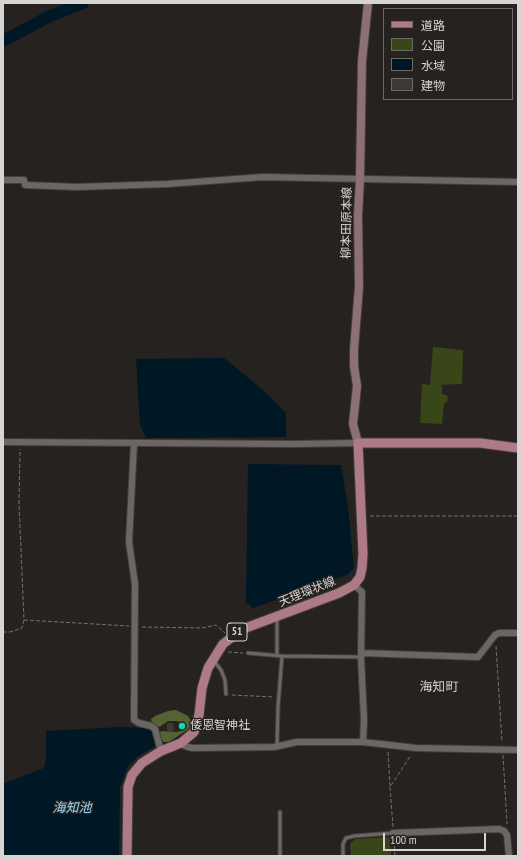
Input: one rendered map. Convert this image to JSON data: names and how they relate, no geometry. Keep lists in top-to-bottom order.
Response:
{
  "streets": {
    "main road": ["柳本田原本線", "天理環状線", "51"]
  },
  "crossings": [
    ["柳本田原本線", "天理環状線"]
  ],
  "districts": ["海知町"],
  "water": ["海知池"],
  "places": ["倭恩智神社"],
  "legend": [
    "道路",
    "公園",
    "水域",
    "建物"
  ],
  "scale_bar": "100 m"
}
